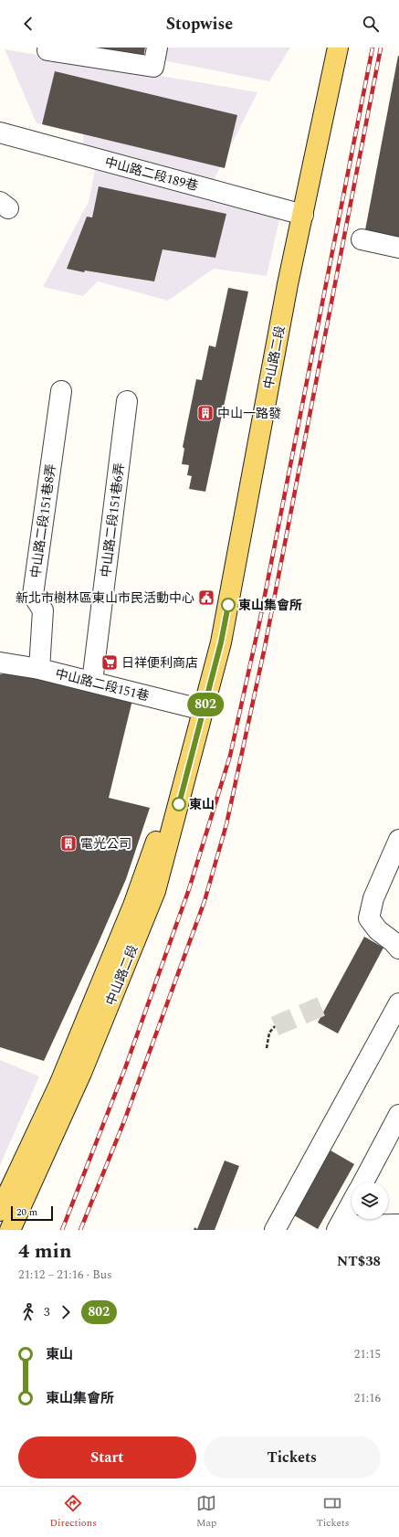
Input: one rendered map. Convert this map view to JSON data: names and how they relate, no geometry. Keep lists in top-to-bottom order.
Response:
{
  "streets": {
    "main road": ["中山路二段"],
    "street": [
      "中山路二段189巷",
      "中山路二段151巷6弄",
      "中山路二段151巷8弄",
      "中山路二段151巷"
    ]
  },
  "crossings": [
    ["中山路二段189巷", "中山路二段"],
    ["中山路二段", "中山路二段151巷"],
    ["中山路二段151巷6弄", "中山路二段151巷"],
    ["中山路二段151巷8弄", "中山路二段151巷"]
  ],
  "places": {
    "building": ["中山一路發", "電光公司"],
    "public building": ["新北市樹林區東山市民活動中心"],
    "other": ["東山集會所", "東山"],
    "supermarket": ["日祥便利商店"]
  },
  "lines": ["bus line 802"],
  "scale_bar": "20 m",
  "page": {
    "header": "Stopwise",
    "on_map": "802",
    "scale": "20 m",
    "heading": ["4 min", "21:12 – 21:16 · Bus", "NT$38"],
    "legs": ["3", "802"],
    "list": [
      {
        "name": "東山",
        "value": "21:15"
      },
      {
        "name": "東山集會所",
        "value": "21:16"
      }
    ],
    "buttons": ["Start", "Tickets"],
    "tabs": ["Directions", "Map", "Tickets"]
  }
}
